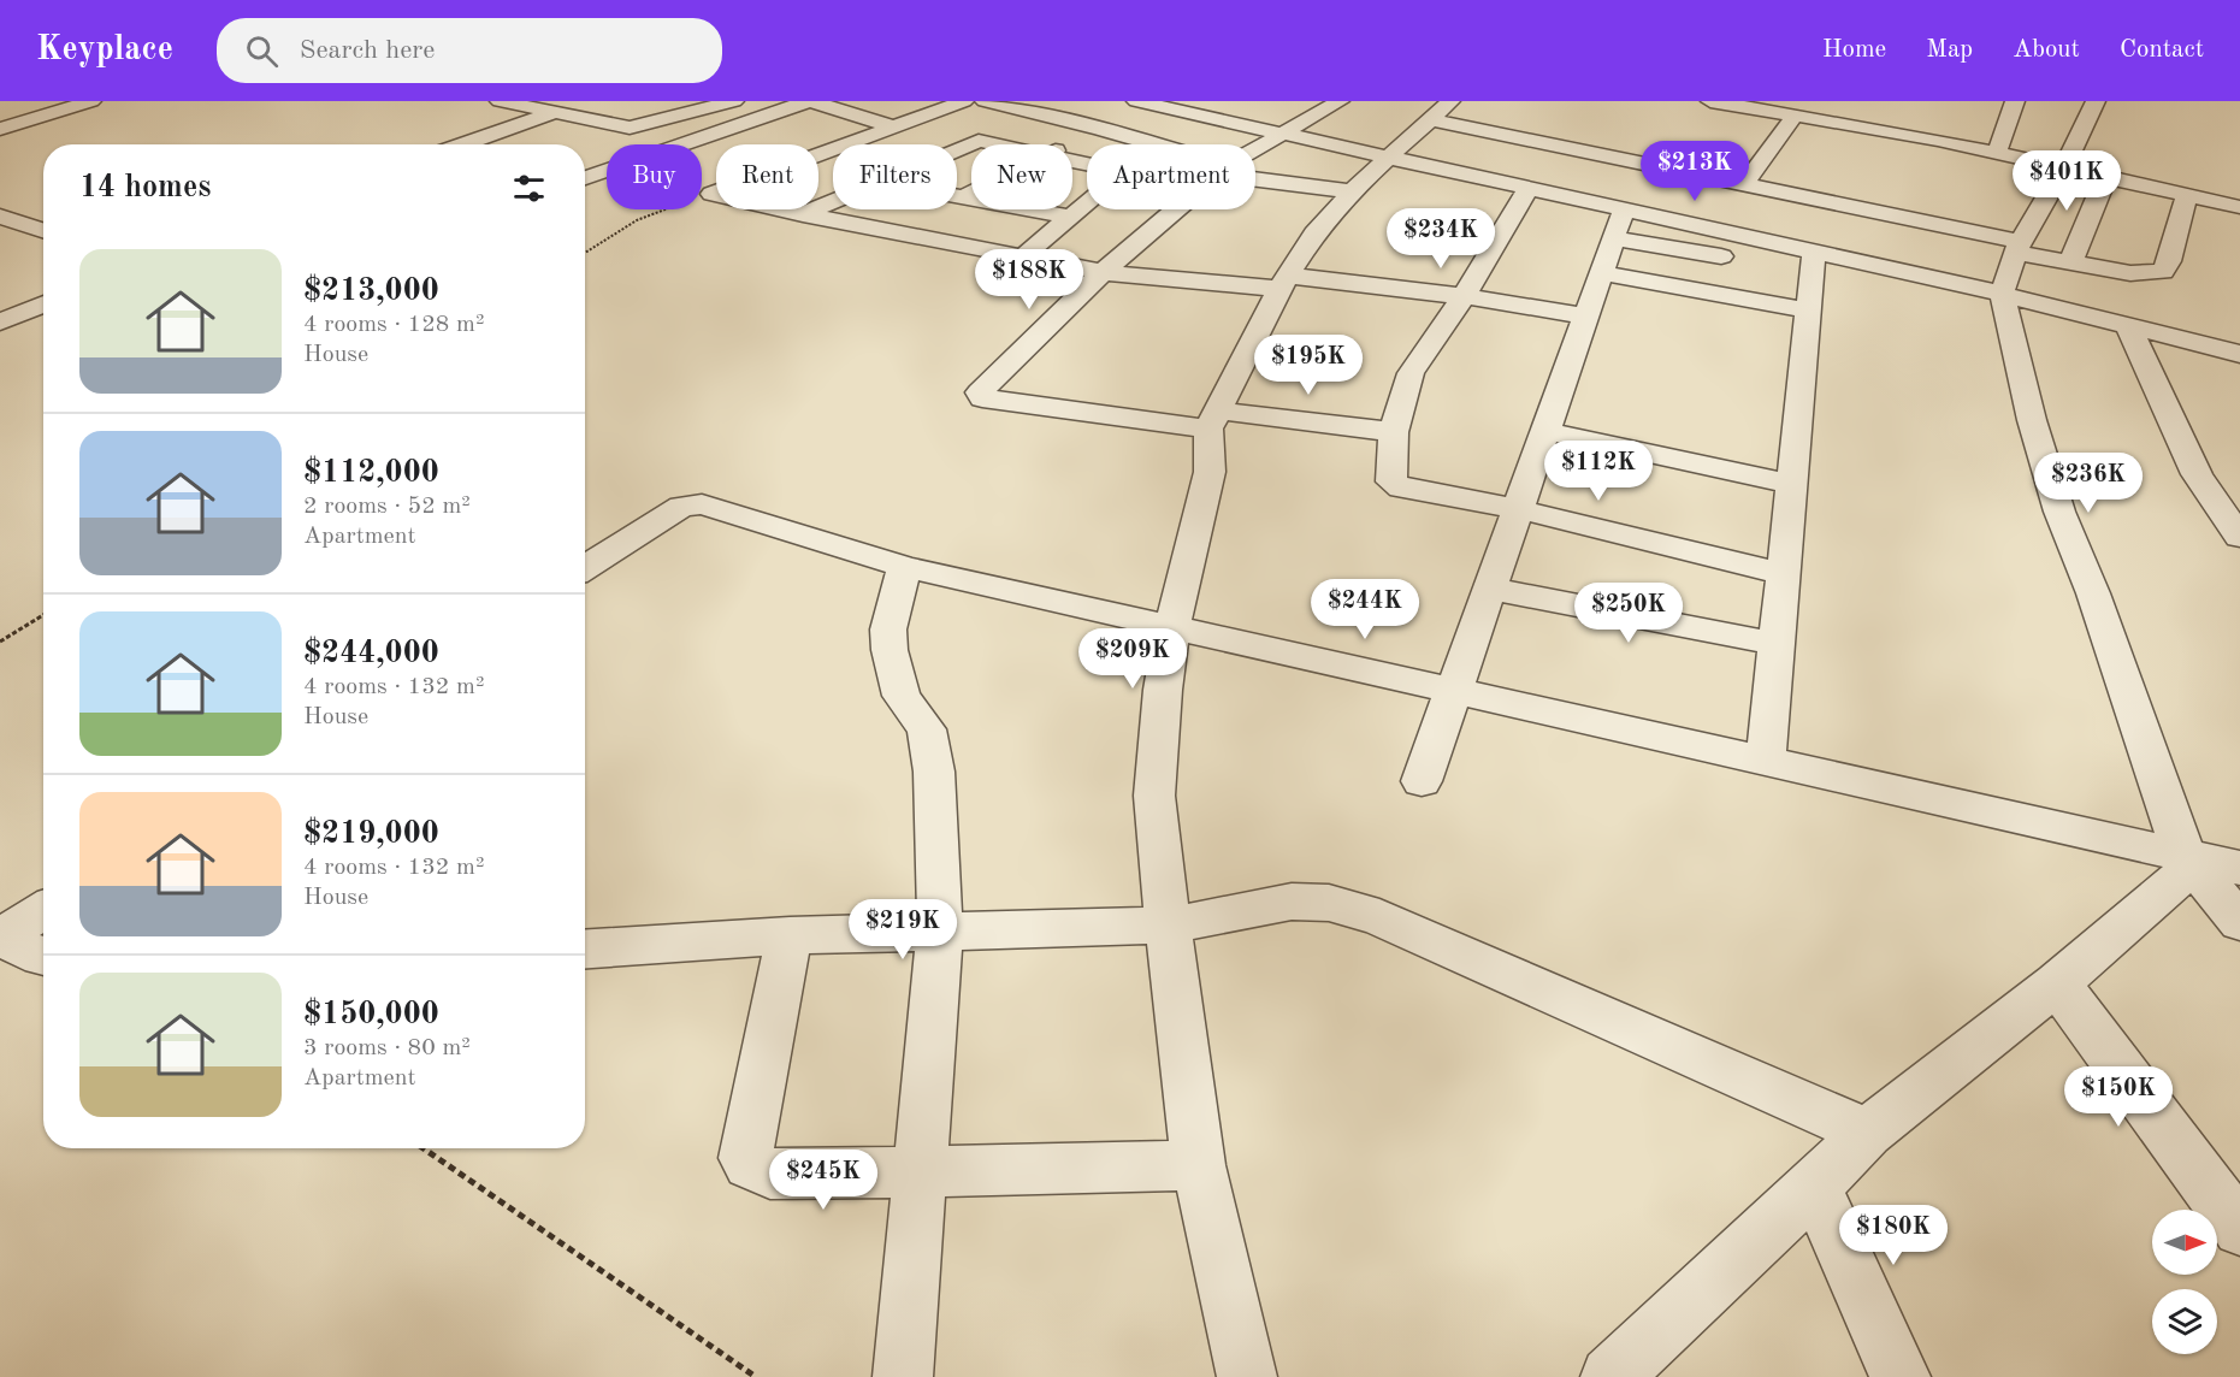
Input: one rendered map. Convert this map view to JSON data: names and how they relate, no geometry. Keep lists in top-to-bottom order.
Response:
{
  "north": "right",
  "page": {
    "header": "Keyplace",
    "search": "Search here",
    "nav": [
      "Home",
      "Map",
      "About",
      "Contact"
    ],
    "price": [
      "$213K",
      "$401K",
      "$234K",
      "$188K",
      "$195K",
      "$112K",
      "$236K",
      "$244K",
      "$250K",
      "$209K",
      "$219K",
      "$150K",
      "$245K",
      "$180K"
    ],
    "chip": [
      "Buy",
      "Rent",
      "Filters",
      "New",
      "Apartment"
    ],
    "heading": "14 homes",
    "list": [
      {
        "name": "$213,000",
        "note": "4 rooms · 128 m² · House"
      },
      {
        "name": "$112,000",
        "note": "2 rooms · 52 m² · Apartment"
      },
      {
        "name": "$244,000",
        "note": "4 rooms · 132 m² · House"
      },
      {
        "name": "$219,000",
        "note": "4 rooms · 132 m² · House"
      },
      {
        "name": "$150,000",
        "note": "3 rooms · 80 m² · Apartment"
      }
    ]
  }
}
